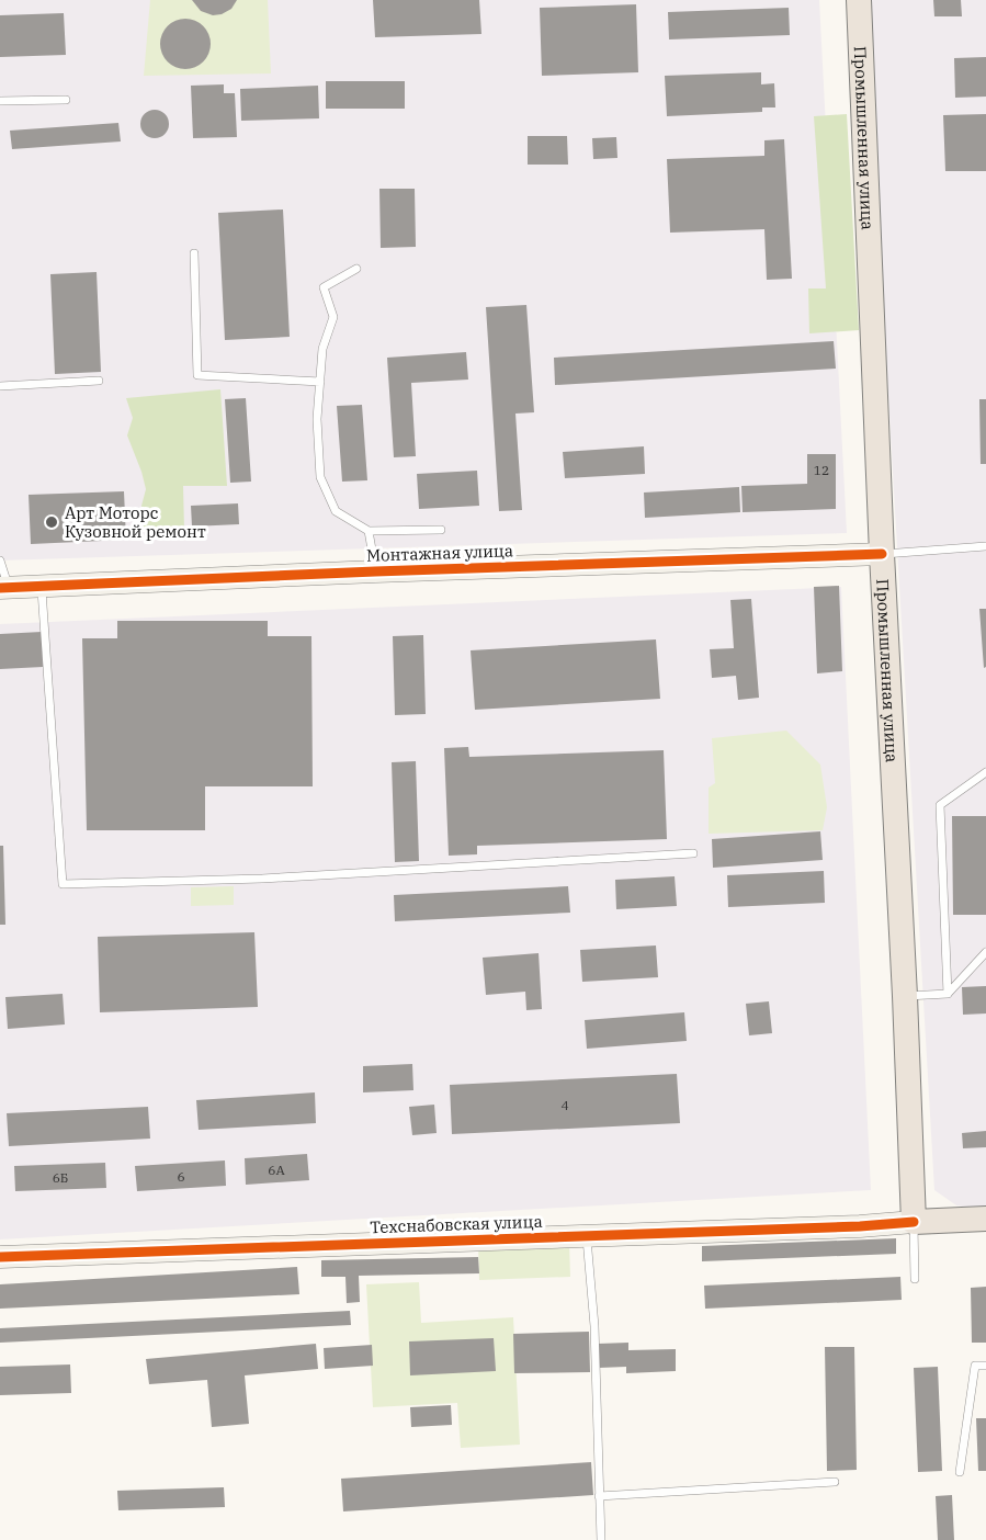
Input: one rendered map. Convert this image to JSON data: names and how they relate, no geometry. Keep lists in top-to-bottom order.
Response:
{
  "streets": {
    "main road": ["Промышленная улица", "Техснабовская улица"],
    "street": ["Монтажная улица"]
  },
  "crossings": [
    ["Промышленная улица", "Монтажная улица"],
    ["Промышленная улица", "Техснабовская улица"]
  ],
  "places": ["Арт Моторс Кузовной ремонт"],
  "house_numbers": [
    "12",
    "4",
    "6А",
    "6",
    "6Б"
  ]
}
